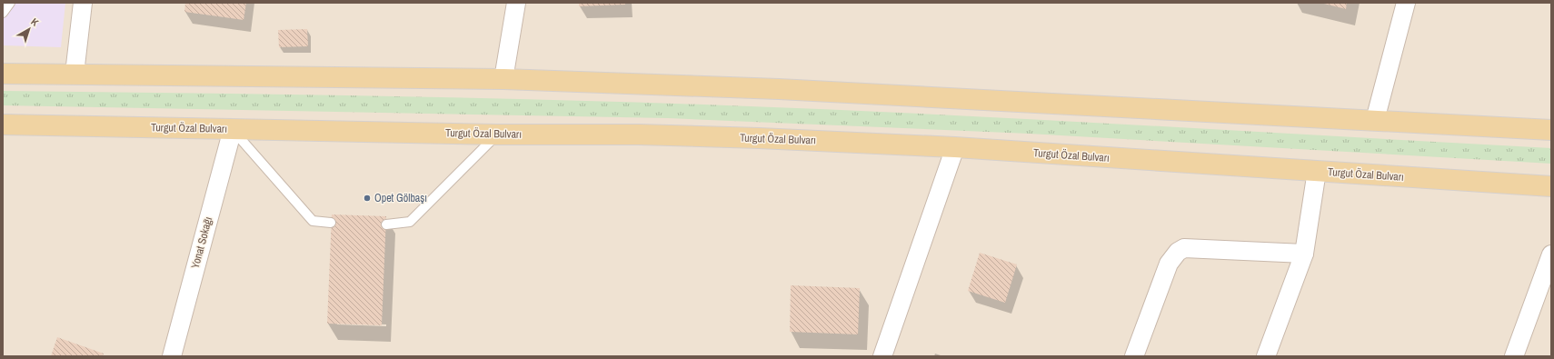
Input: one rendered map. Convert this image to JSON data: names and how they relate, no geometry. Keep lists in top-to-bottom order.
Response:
{
  "streets": {
    "main road": ["Turgut Özal Bulvarı"],
    "street": ["Yonat Sokağı"]
  },
  "crossings": [
    ["Turgut Özal Bulvarı", "Yonat Sokağı"]
  ],
  "places": ["Opet Gölbaşı"],
  "north": "top right"
}
